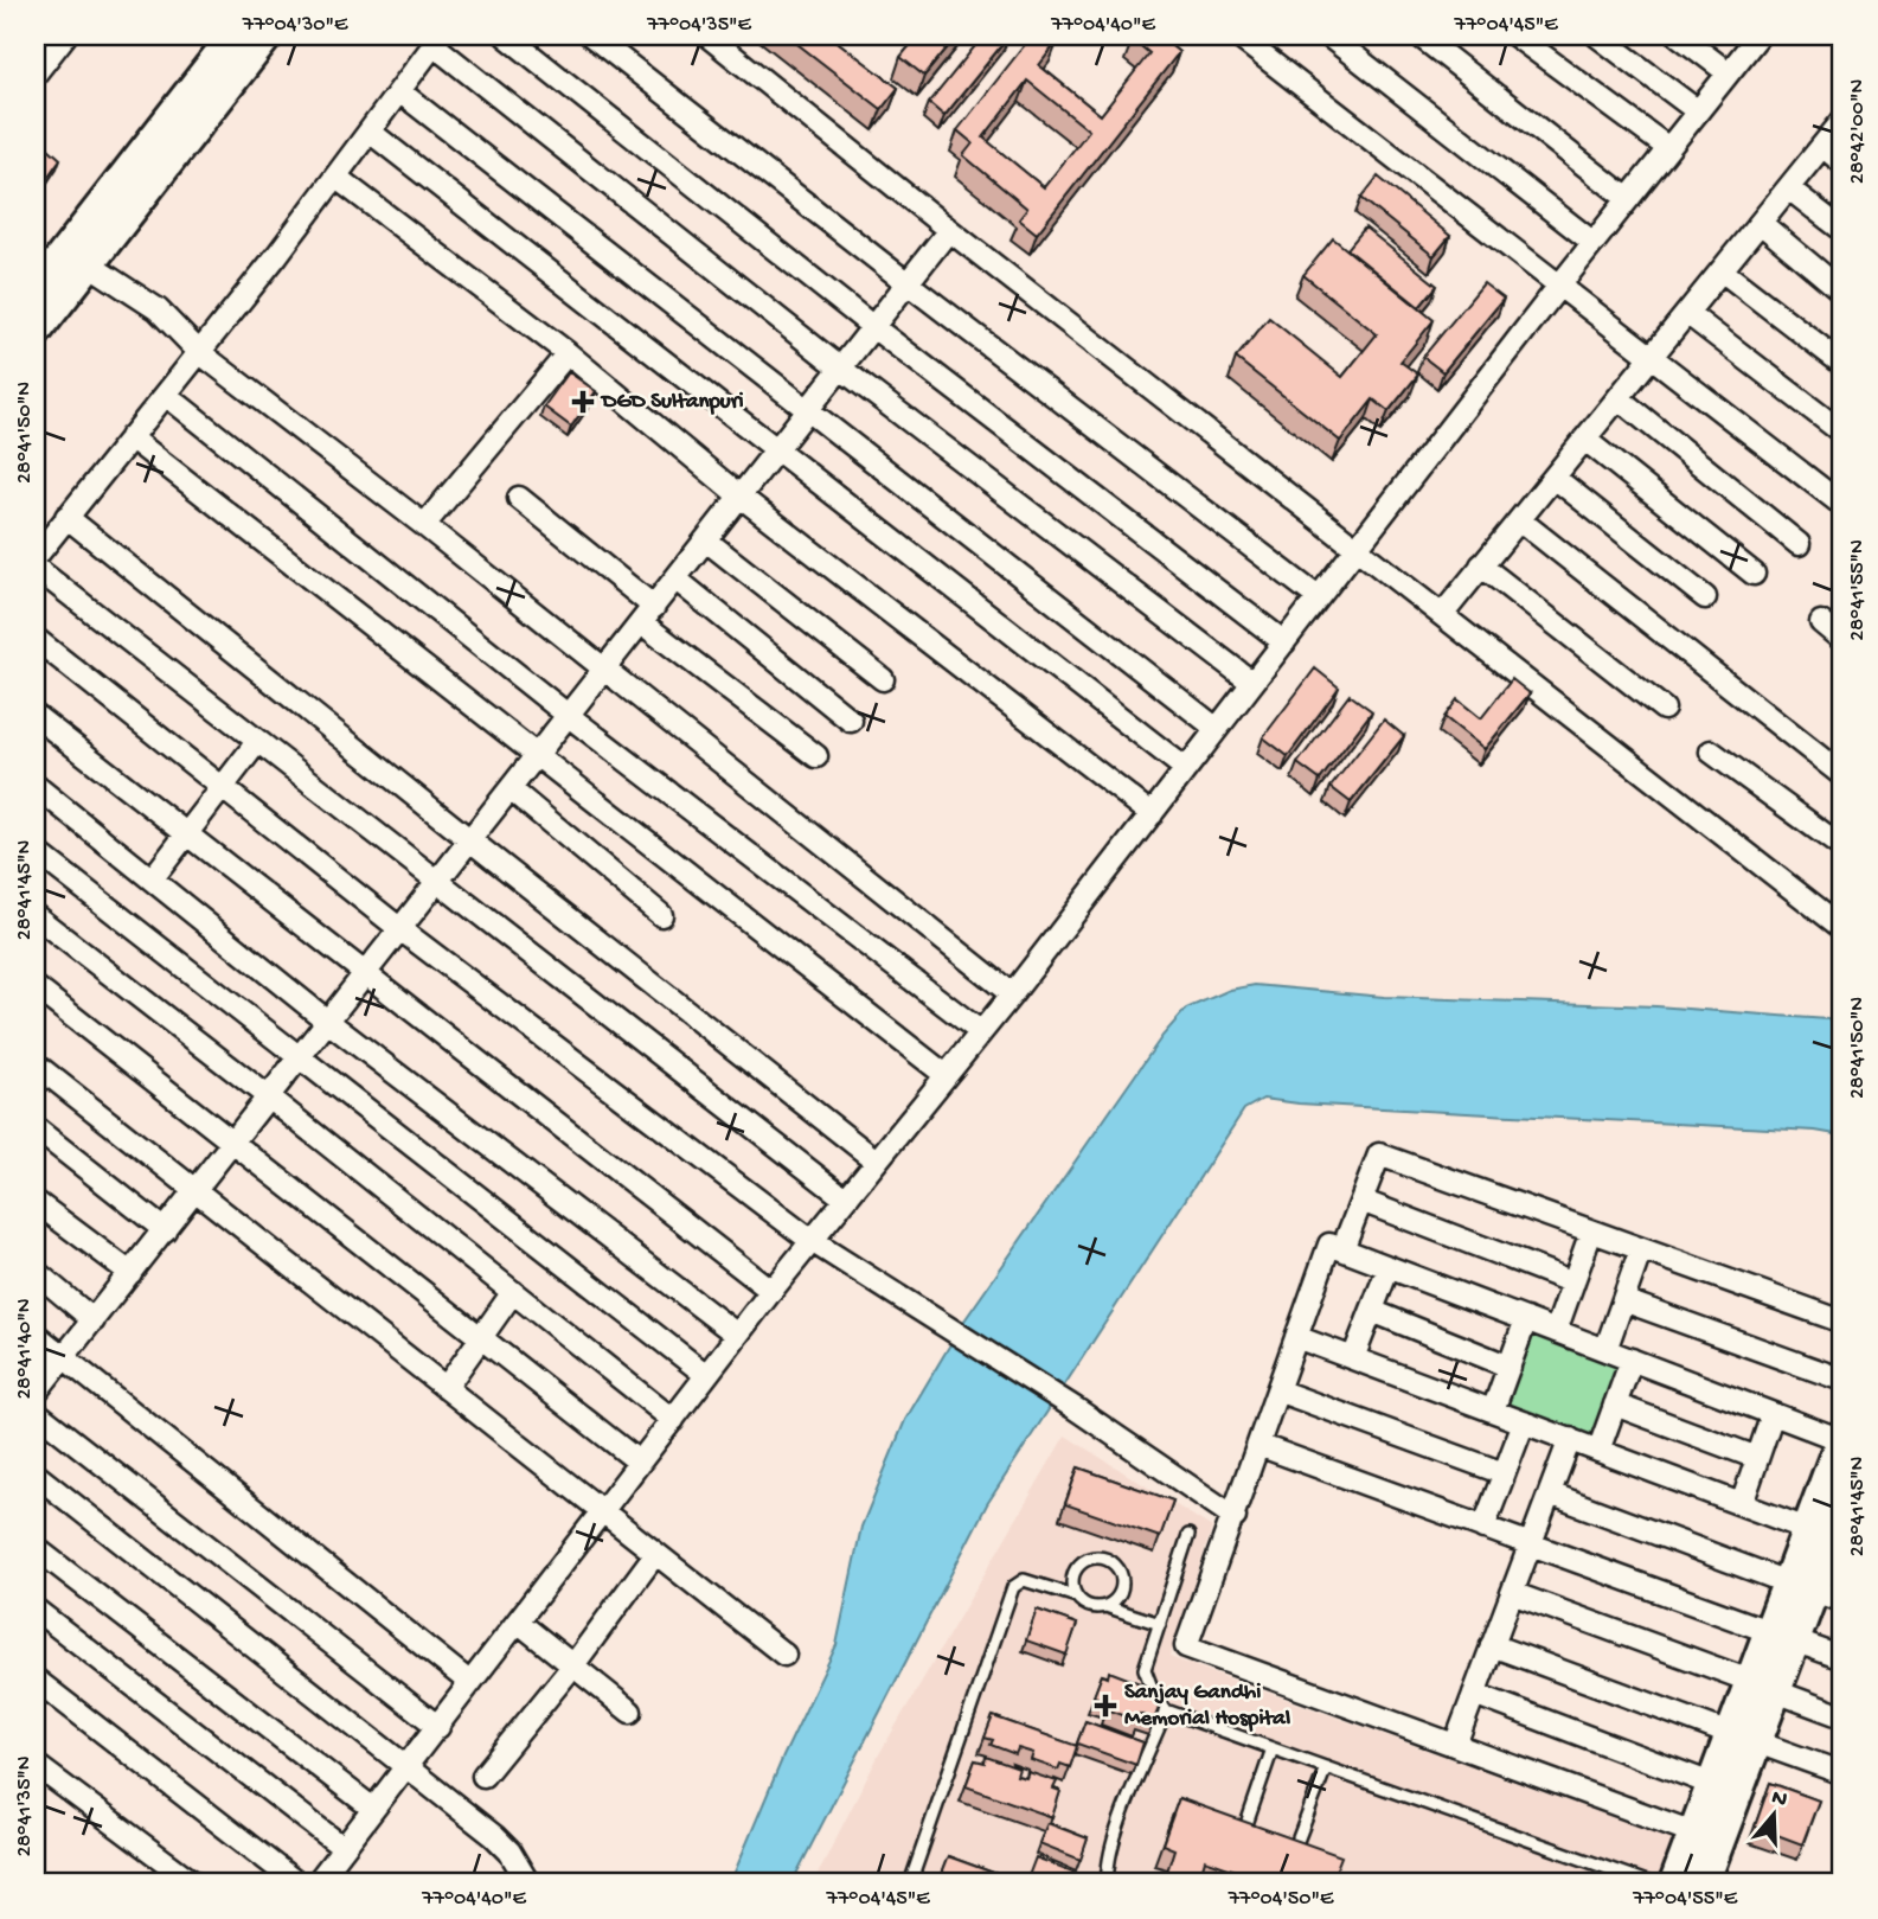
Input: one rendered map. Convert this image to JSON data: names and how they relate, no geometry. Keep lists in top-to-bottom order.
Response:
{
  "places": {
    "health": ["DGD Sultanpuri", "Sanjay Gandhi Memorial Hospital"]
  },
  "north": "top",
  "coordinates": [
    "77°04'30\"E",
    "77°04'35\"E",
    "77°04'40\"E",
    "77°04'45\"E",
    "28°42'00\"N",
    "28°41'50\"N",
    "28°41'55\"N",
    "28°41'45\"N",
    "28°41'40\"N",
    "28°41'35\"N",
    "77°04'50\"E",
    "77°04'55\"E"
  ]
}
